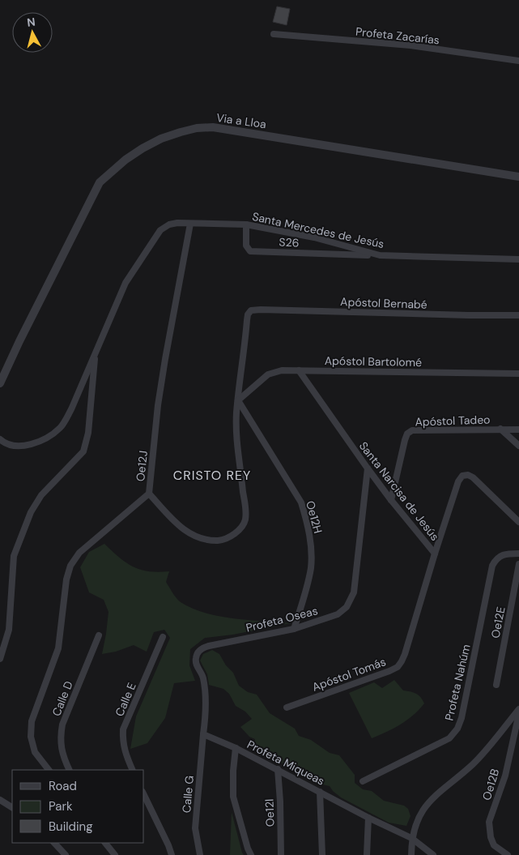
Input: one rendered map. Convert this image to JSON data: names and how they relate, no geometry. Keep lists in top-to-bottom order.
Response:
{
  "streets": {
    "street": [
      "Profeta Zacarías",
      "Via a Lloa",
      "Santa Mercedes de Jesús",
      "S26",
      "Apóstol Bernabé",
      "Apóstol Bartolomé",
      "Apóstol Tadeo",
      "Oe12J",
      "Santa Narcisa de Jesús",
      "Oe12H",
      "Profeta Oseas",
      "Oe12E",
      "Apóstol Tomás",
      "Profeta Nahúm",
      "Calle D",
      "Calle E",
      "Profeta Miqueas",
      "Oe12B",
      "Calle G",
      "Oe12l"
    ]
  },
  "crossings": [
    ["Santa Mercedes de Jesús", "S26"],
    ["Santa Mercedes de Jesús", "Oe12J"],
    ["Apóstol Bernabé", "Oe12J"],
    ["Apóstol Bartolomé", "Oe12J"],
    ["Apóstol Bartolomé", "Santa Narcisa de Jesús"],
    ["Apóstol Bartolomé", "Oe12H"],
    ["Apóstol Tadeo", "Santa Narcisa de Jesús"],
    ["Oe12J", "Oe12H"],
    ["Santa Narcisa de Jesús", "Profeta Oseas"],
    ["Santa Narcisa de Jesús", "Apóstol Tomás"],
    ["Oe12H", "Profeta Oseas"],
    ["Profeta Oseas", "Profeta Miqueas"],
    ["Profeta Oseas", "Calle G"],
    ["Profeta Miqueas", "Calle G"],
    ["Profeta Miqueas", "Oe12l"]
  ],
  "districts": ["CRISTO REY"],
  "legend": ["Road", "Park", "Building"],
  "north": "top"
}
